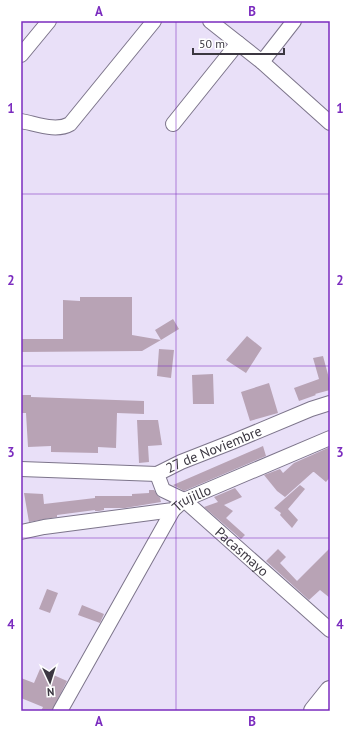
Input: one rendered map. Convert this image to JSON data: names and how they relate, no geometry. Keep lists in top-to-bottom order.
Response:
{
  "streets": {
    "street": ["27 de Noviembre", "Trujillo", "Pacasmayo"]
  },
  "crossings": [
    ["27 de Noviembre", "Pacasmayo"],
    ["Trujillo", "Pacasmayo"]
  ],
  "scale_bar": "50 m",
  "north": "bottom",
  "grid": {
    "columns": ["A", "B"],
    "rows": [
      "1",
      "2",
      "3",
      "4"
    ]
  }
}
